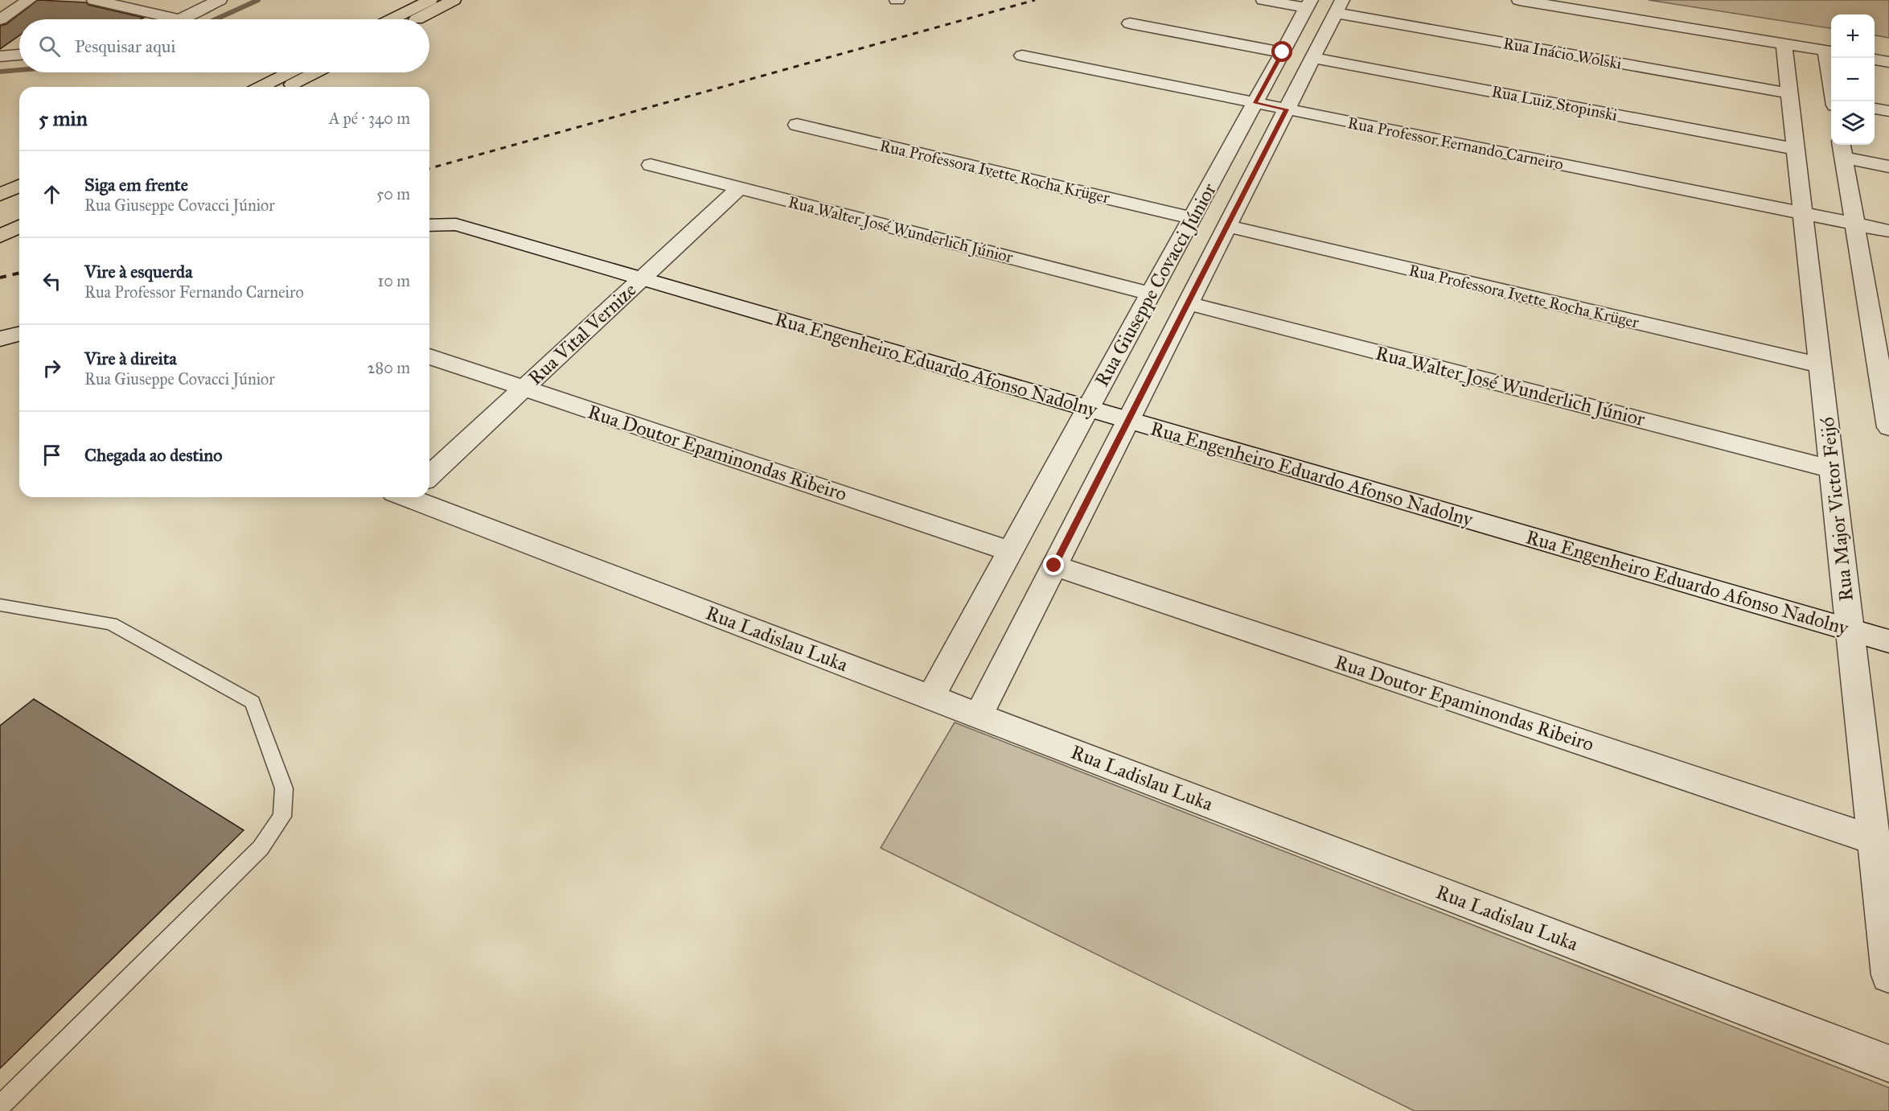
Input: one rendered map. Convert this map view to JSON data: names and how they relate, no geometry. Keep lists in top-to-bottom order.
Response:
{
  "streets": {
    "street": [
      "Rua Inácio Wolski",
      "Rua Luiz Stopinski",
      "Rua Professor Fernando Carneiro",
      "Rua Professora Ivette Rocha Krüger",
      "Rua Walter José Wunderlich Júnior",
      "Rua Giuseppe Covacci Júnior",
      "Rua Vital Vernize",
      "Rua Engenheiro Eduardo Afonso Nadolny",
      "Rua Doutor Epaminondas Ribeiro",
      "Rua Major Victor Feijó",
      "Rua Ladislau Luka"
    ]
  },
  "crossings": [
    ["Rua Inácio Wolski", "Rua Giuseppe Covacci Júnior"],
    ["Rua Inácio Wolski", "Rua Major Victor Feijó"],
    ["Rua Luiz Stopinski", "Rua Giuseppe Covacci Júnior"],
    ["Rua Luiz Stopinski", "Rua Major Victor Feijó"],
    ["Rua Professor Fernando Carneiro", "Rua Giuseppe Covacci Júnior"],
    ["Rua Professor Fernando Carneiro", "Rua Major Victor Feijó"],
    ["Rua Professora Ivette Rocha Krüger", "Rua Giuseppe Covacci Júnior"],
    ["Rua Professora Ivette Rocha Krüger", "Rua Major Victor Feijó"],
    ["Rua Walter José Wunderlich Júnior", "Rua Giuseppe Covacci Júnior"],
    ["Rua Walter José Wunderlich Júnior", "Rua Vital Vernize"],
    ["Rua Walter José Wunderlich Júnior", "Rua Major Victor Feijó"],
    ["Rua Giuseppe Covacci Júnior", "Rua Engenheiro Eduardo Afonso Nadolny"],
    ["Rua Giuseppe Covacci Júnior", "Rua Doutor Epaminondas Ribeiro"],
    ["Rua Giuseppe Covacci Júnior", "Rua Ladislau Luka"],
    ["Rua Vital Vernize", "Rua Engenheiro Eduardo Afonso Nadolny"],
    ["Rua Vital Vernize", "Rua Doutor Epaminondas Ribeiro"],
    ["Rua Engenheiro Eduardo Afonso Nadolny", "Rua Major Victor Feijó"],
    ["Rua Doutor Epaminondas Ribeiro", "Rua Major Victor Feijó"]
  ],
  "page": {
    "map_buttons": ["+", "−"],
    "search": "Pesquisar aqui",
    "heading": ["5 min", "A pé · 340 m"],
    "list": [
      ["Siga em frente", "Rua Giuseppe Covacci Júnior", "50 m"],
      ["Vire à esquerda", "Rua Professor Fernando Carneiro", "10 m"],
      ["Vire à direita", "Rua Giuseppe Covacci Júnior", "280 m"],
      "Chegada ao destino"
    ]
  }
}
